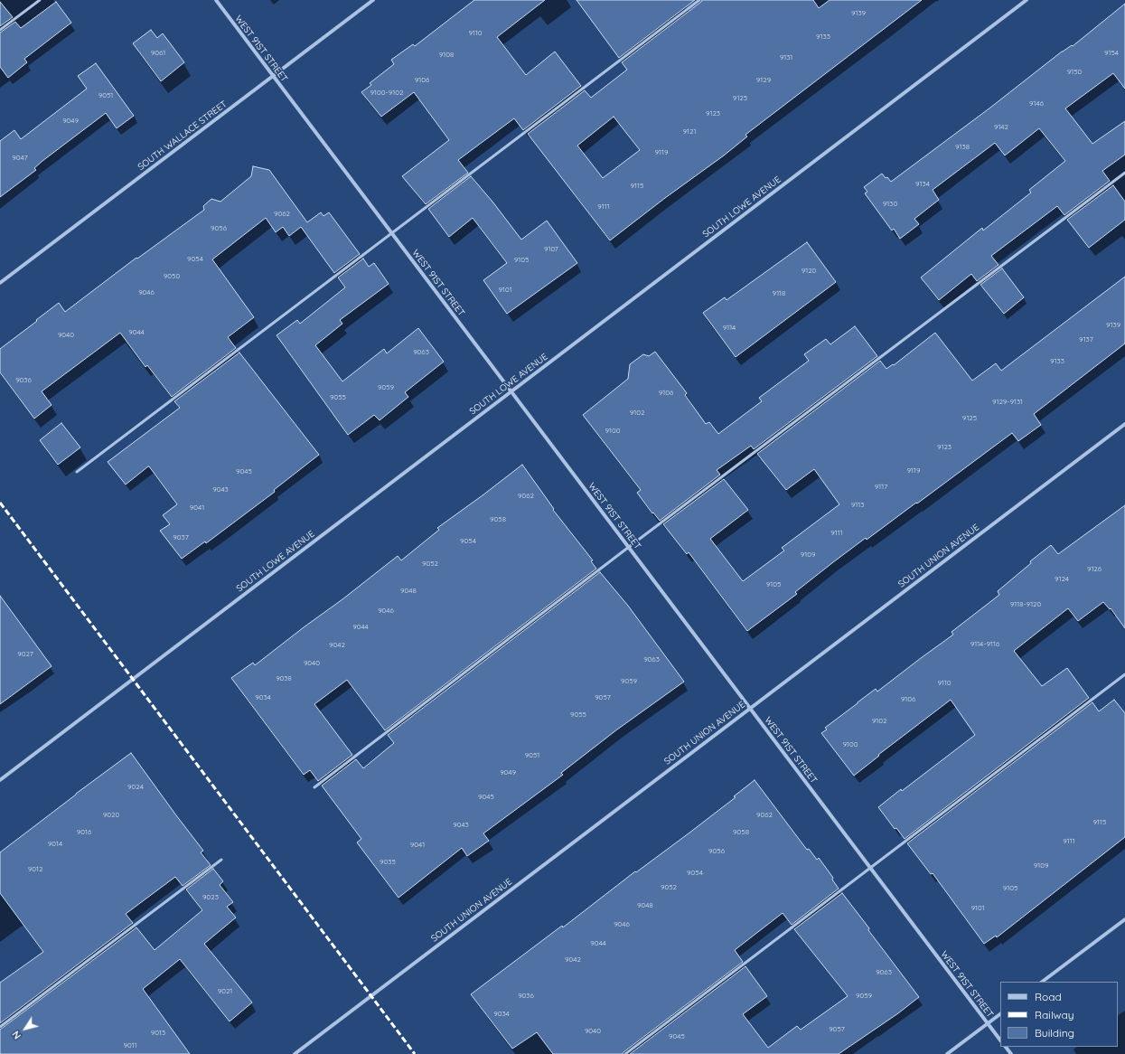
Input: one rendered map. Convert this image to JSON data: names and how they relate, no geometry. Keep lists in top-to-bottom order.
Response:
{
  "streets": {
    "street": [
      "WEST 91ST STREET",
      "SOUTH WALLACE STREET",
      "SOUTH LOWE AVENUE",
      "SOUTH UNION AVENUE"
    ]
  },
  "crossings": [
    ["WEST 91ST STREET", "SOUTH WALLACE STREET"],
    ["WEST 91ST STREET", "SOUTH LOWE AVENUE"],
    ["WEST 91ST STREET", "SOUTH UNION AVENUE"]
  ],
  "house_numbers": [
    "9139",
    "9110",
    "9133",
    "9061",
    "9154",
    "9108",
    "9131",
    "9150",
    "9106",
    "9129",
    "9100-9102",
    "9051",
    "9125",
    "9146",
    "9123",
    "9049",
    "9142",
    "9121",
    "9138",
    "9119",
    "9047",
    "9134",
    "9115",
    "9130",
    "9111",
    "9062",
    "9056",
    "9107",
    "9054",
    "9105",
    "9120",
    "9050",
    "9101",
    "9046",
    "9118",
    "9139",
    "9114",
    "9044",
    "9040",
    "9137",
    "9063",
    "9133",
    "9036",
    "9059",
    "9106",
    "9055",
    "9129-9131",
    "9102",
    "9125",
    "9100",
    "9123",
    "9119",
    "9045",
    "9117",
    "9043",
    "9062",
    "9113",
    "9041",
    "9058",
    "9111",
    "9037",
    "9054",
    "9109",
    "9052",
    "9126",
    "9124",
    "9105",
    "9048",
    "9118-9120",
    "9046",
    "9044",
    "9114-9116",
    "9042",
    "9027",
    "9063",
    "9040",
    "9038",
    "9059",
    "9110",
    "9034",
    "9057",
    "9106",
    "9055",
    "9102",
    "9100",
    "9051",
    "9049",
    "9024",
    "9045",
    "9020",
    "9062",
    "9115",
    "9043",
    "9016",
    "9058",
    "9111",
    "9014",
    "9041",
    "9056",
    "9035",
    "9109",
    "9012",
    "9054",
    "9052",
    "9105",
    "9023",
    "9048",
    "9101",
    "9046",
    "9044",
    "9042",
    "9063",
    "9021",
    "9036",
    "9059",
    "9034",
    "9057",
    "9040",
    "9013",
    "9045",
    "9011"
  ],
  "legend": ["Road", "Railway", "Building"],
  "north": "bottom left"
}
